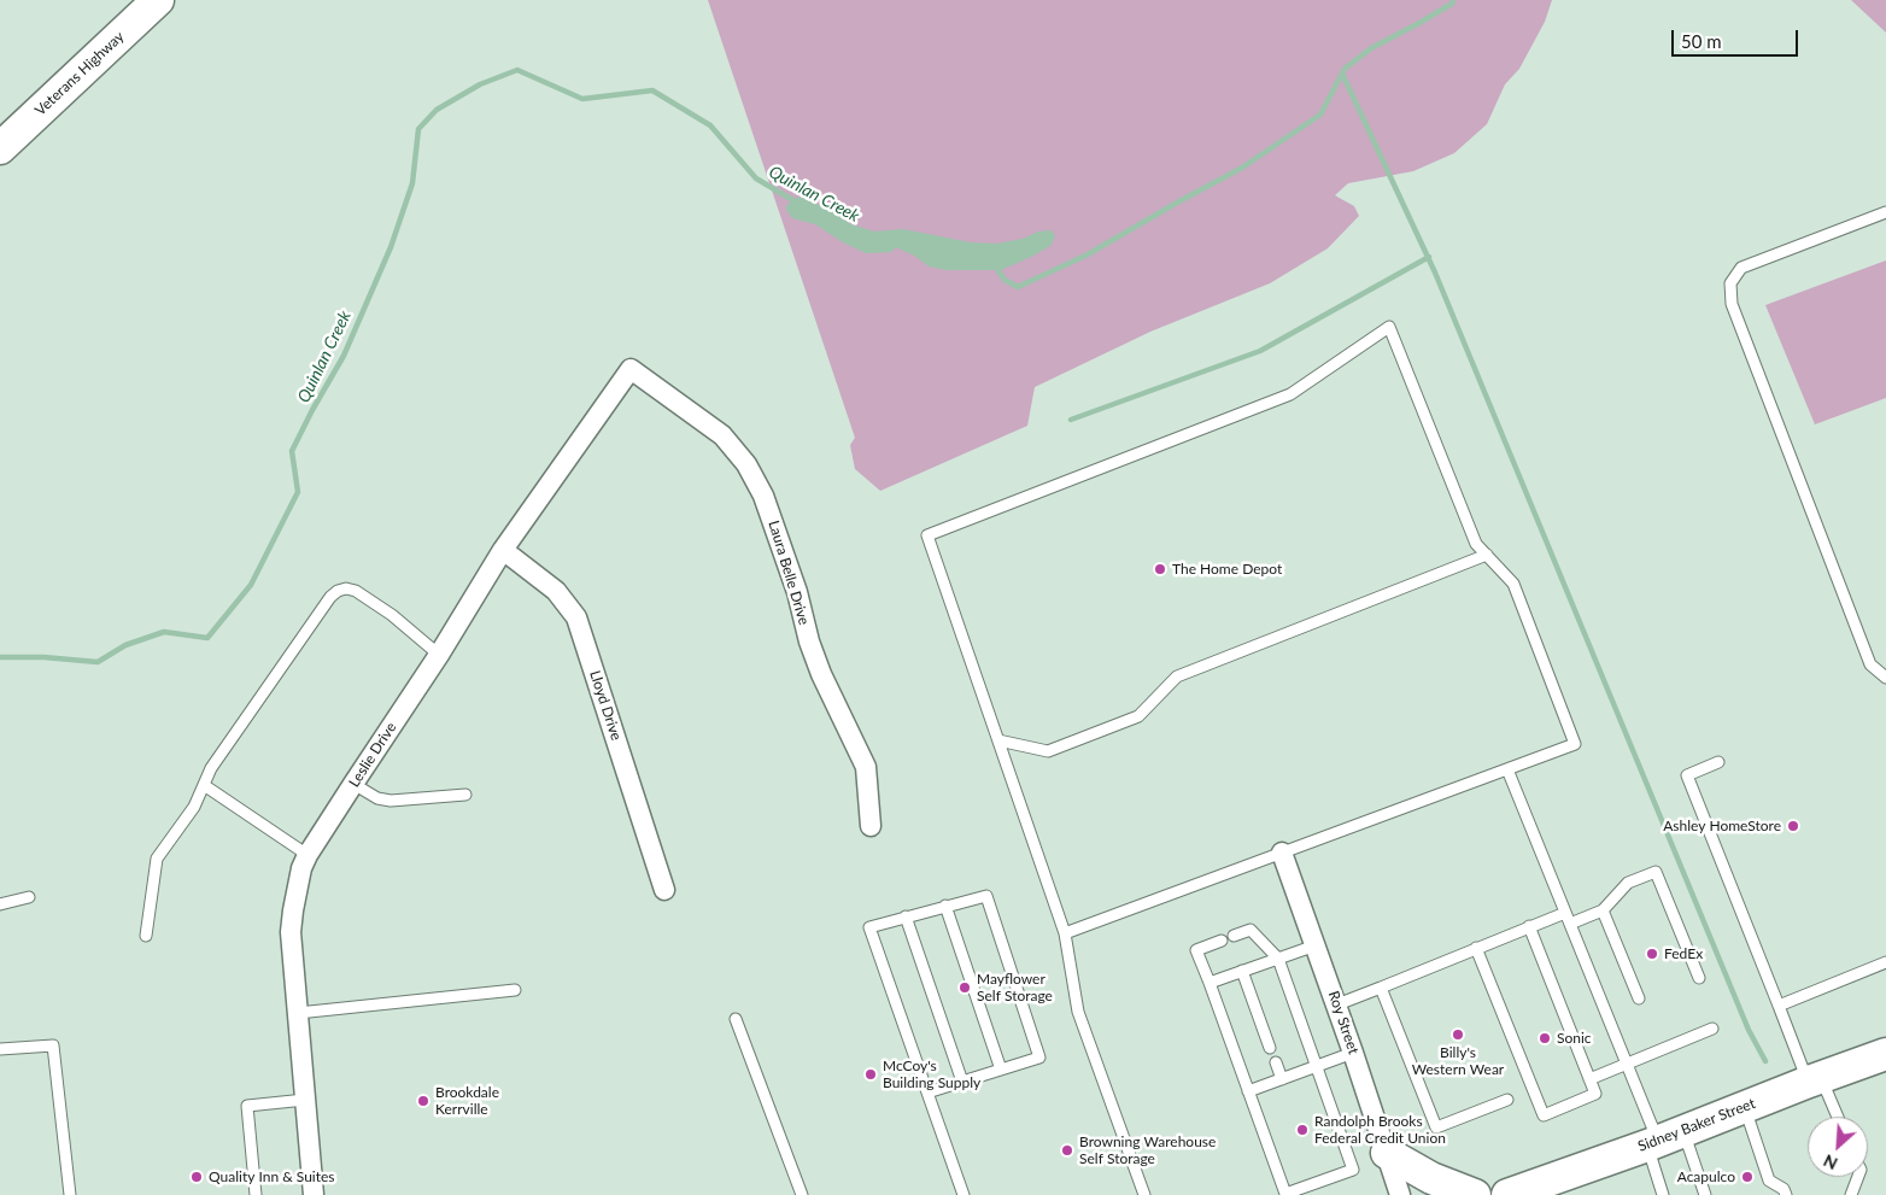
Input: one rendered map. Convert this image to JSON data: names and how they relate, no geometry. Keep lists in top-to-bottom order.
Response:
{
  "streets": {
    "main road": ["Veterans Highway", "Sidney Baker Street"],
    "street": [
      "Laura Belle Drive",
      "Lloyd Drive",
      "Leslie Drive",
      "Roy Street"
    ]
  },
  "crossings": [
    ["Laura Belle Drive", "Leslie Drive"],
    ["Lloyd Drive", "Leslie Drive"]
  ],
  "water": ["Quinlan Creek"],
  "places": [
    "The Home Depot",
    "Ashley HomeStore",
    "FedEx",
    "Mayflower Self Storage",
    "Billy's Western Wear",
    "Sonic",
    "McCoy's Building Supply",
    "Brookdale Kerrville",
    "Randolph Brooks Federal Credit Union",
    "Browning Warehouse Self Storage",
    "Quality Inn & Suites",
    "Acapulco"
  ],
  "scale_bar": "50 m",
  "north": "bottom left"
}
